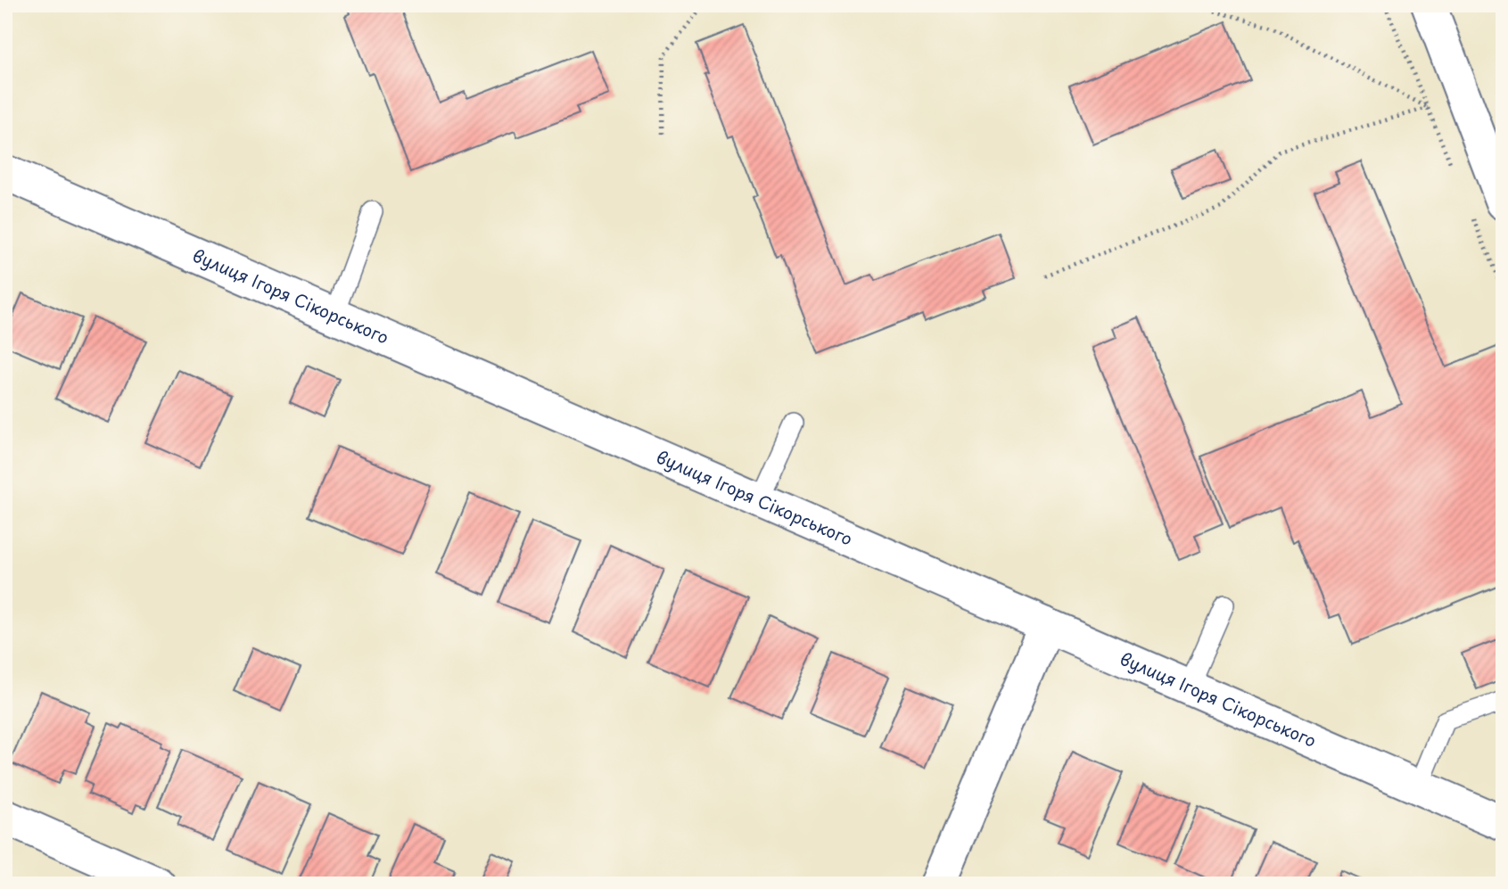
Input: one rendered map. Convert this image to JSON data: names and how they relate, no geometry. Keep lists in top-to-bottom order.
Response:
{
  "streets": {
    "street": ["вулиця Ігоря Сікорського"]
  }
}
